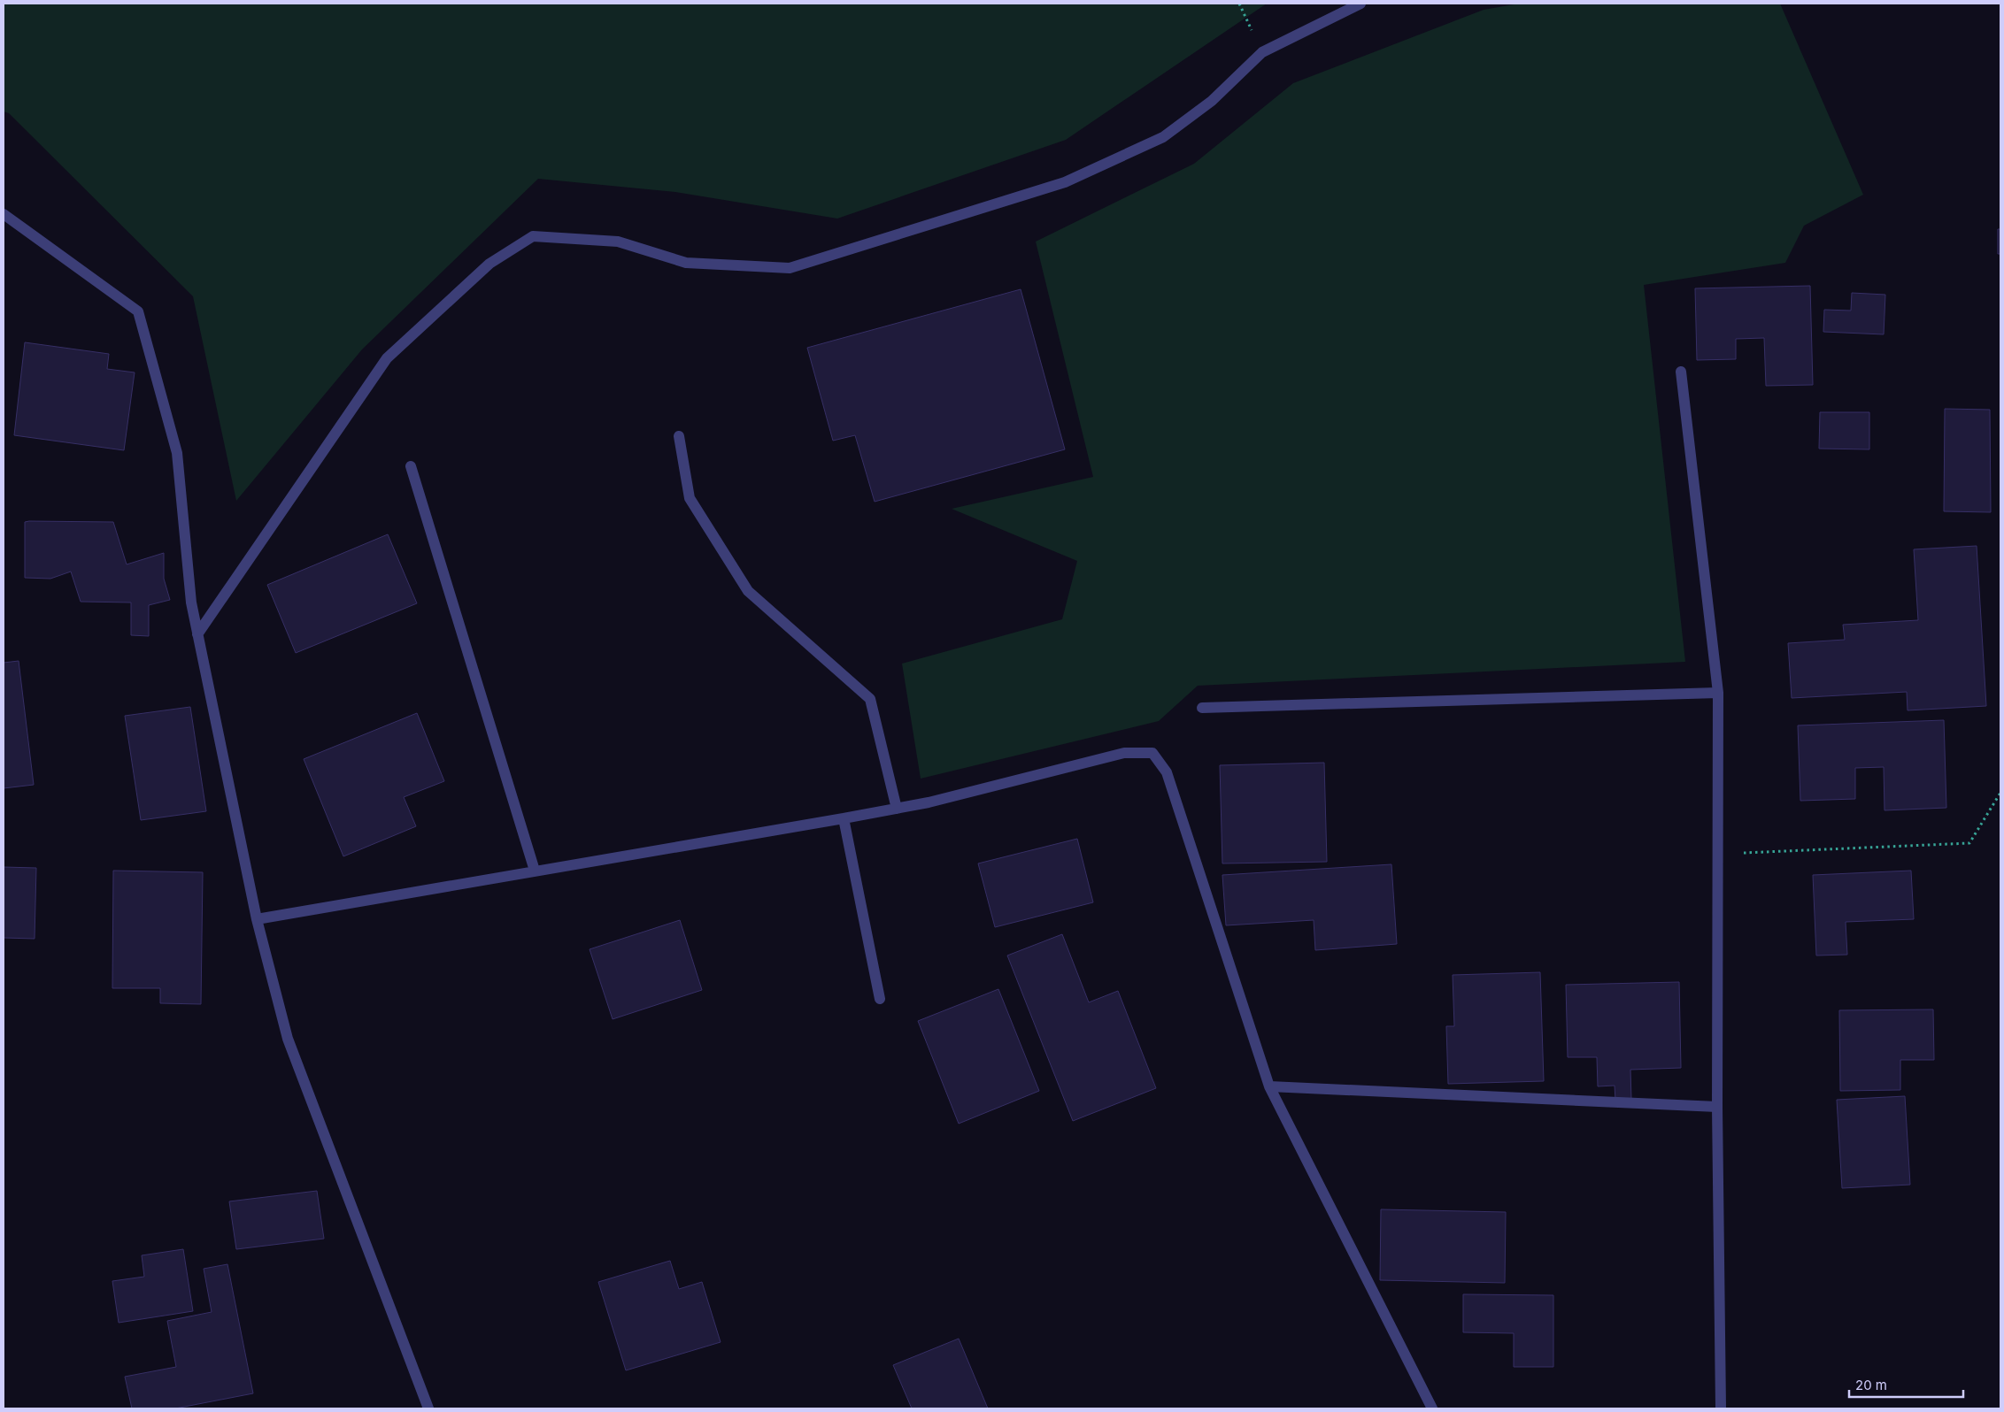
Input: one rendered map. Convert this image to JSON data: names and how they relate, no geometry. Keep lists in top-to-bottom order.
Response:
{
  "scale_bar": "20 m"
}
